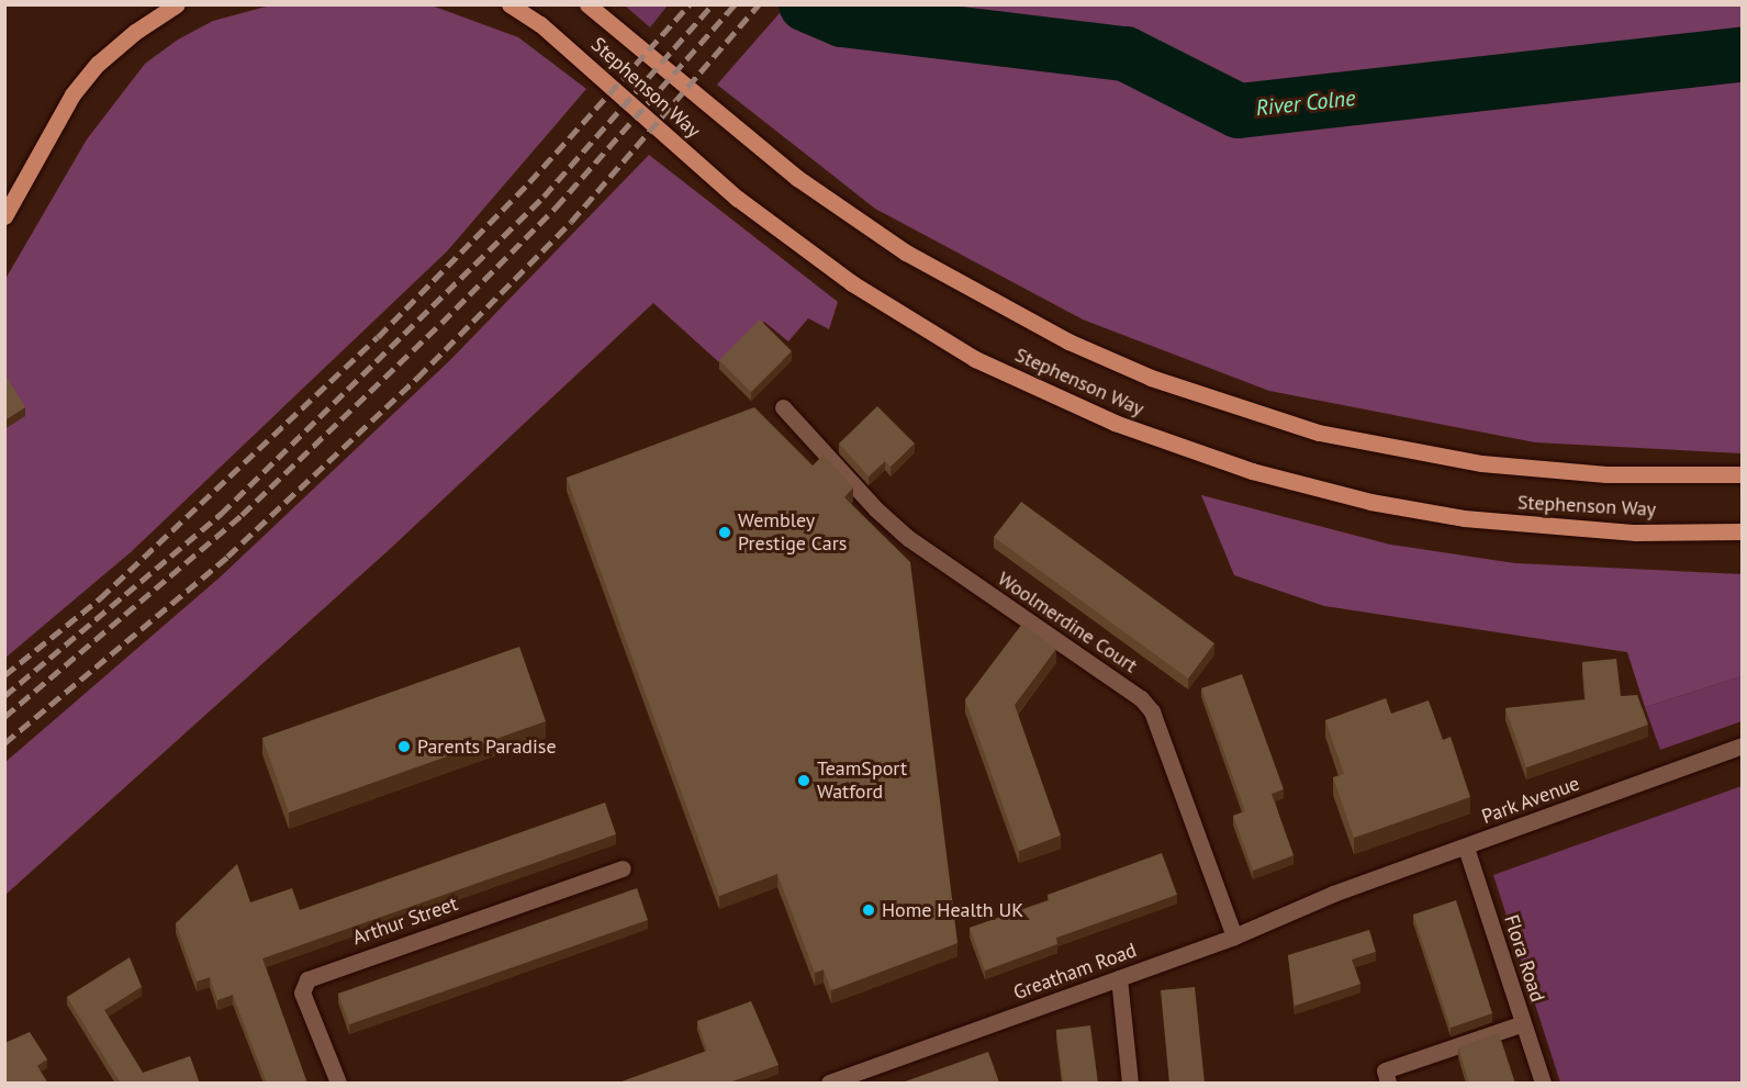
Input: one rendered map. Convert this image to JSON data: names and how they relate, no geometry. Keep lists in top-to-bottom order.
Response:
{
  "streets": {
    "main road": ["Stephenson Way"],
    "street": [
      "Woolmerdine Court",
      "Park Avenue",
      "Arthur Street",
      "Flora Road",
      "Greatham Road"
    ]
  },
  "crossings": [
    ["Woolmerdine Court", "Greatham Road"],
    ["Park Avenue", "Flora Road"],
    ["Park Avenue", "Greatham Road"]
  ],
  "water": ["River Colne"],
  "places": [
    "Wembley Prestige Cars",
    "Parents Paradise",
    "TeamSport Watford",
    "Home Health UK"
  ]
}
